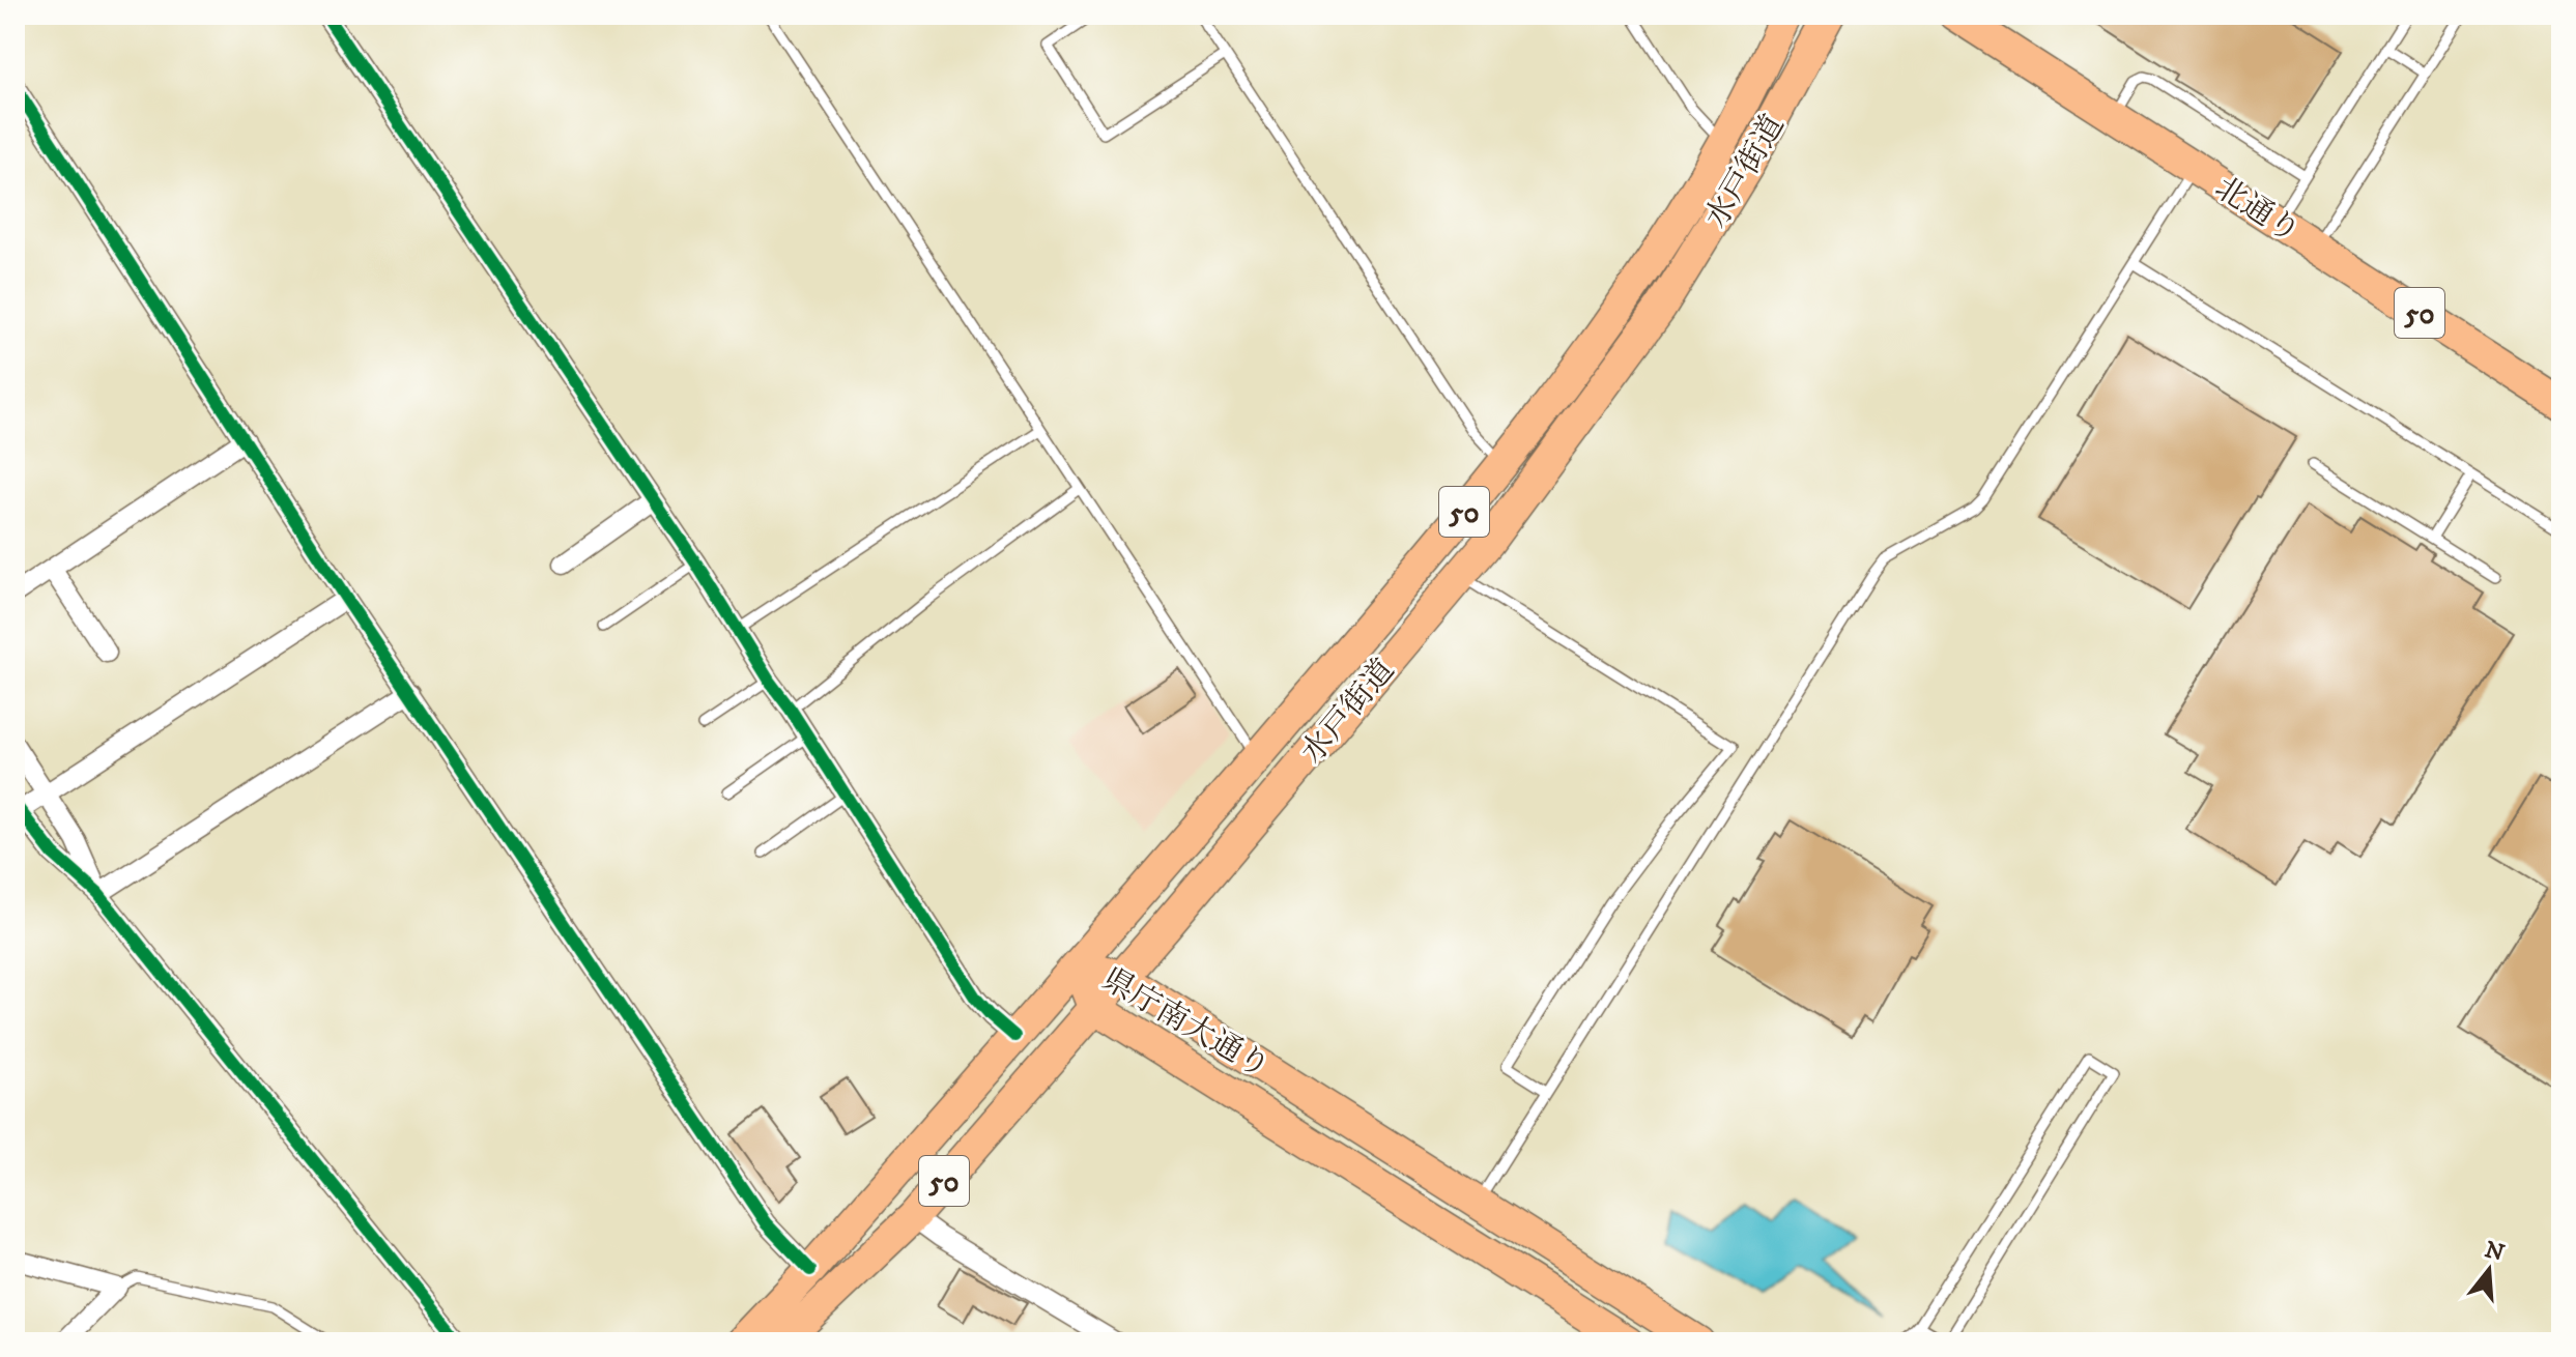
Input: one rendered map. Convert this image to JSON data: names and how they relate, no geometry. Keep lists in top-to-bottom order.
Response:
{
  "streets": {
    "main road": [
      "水戸街道",
      "北通り",
      "50",
      "県庁南大通り"
    ]
  },
  "crossings": [
    ["水戸街道", "県庁南大通り"]
  ],
  "north": "top"
}
